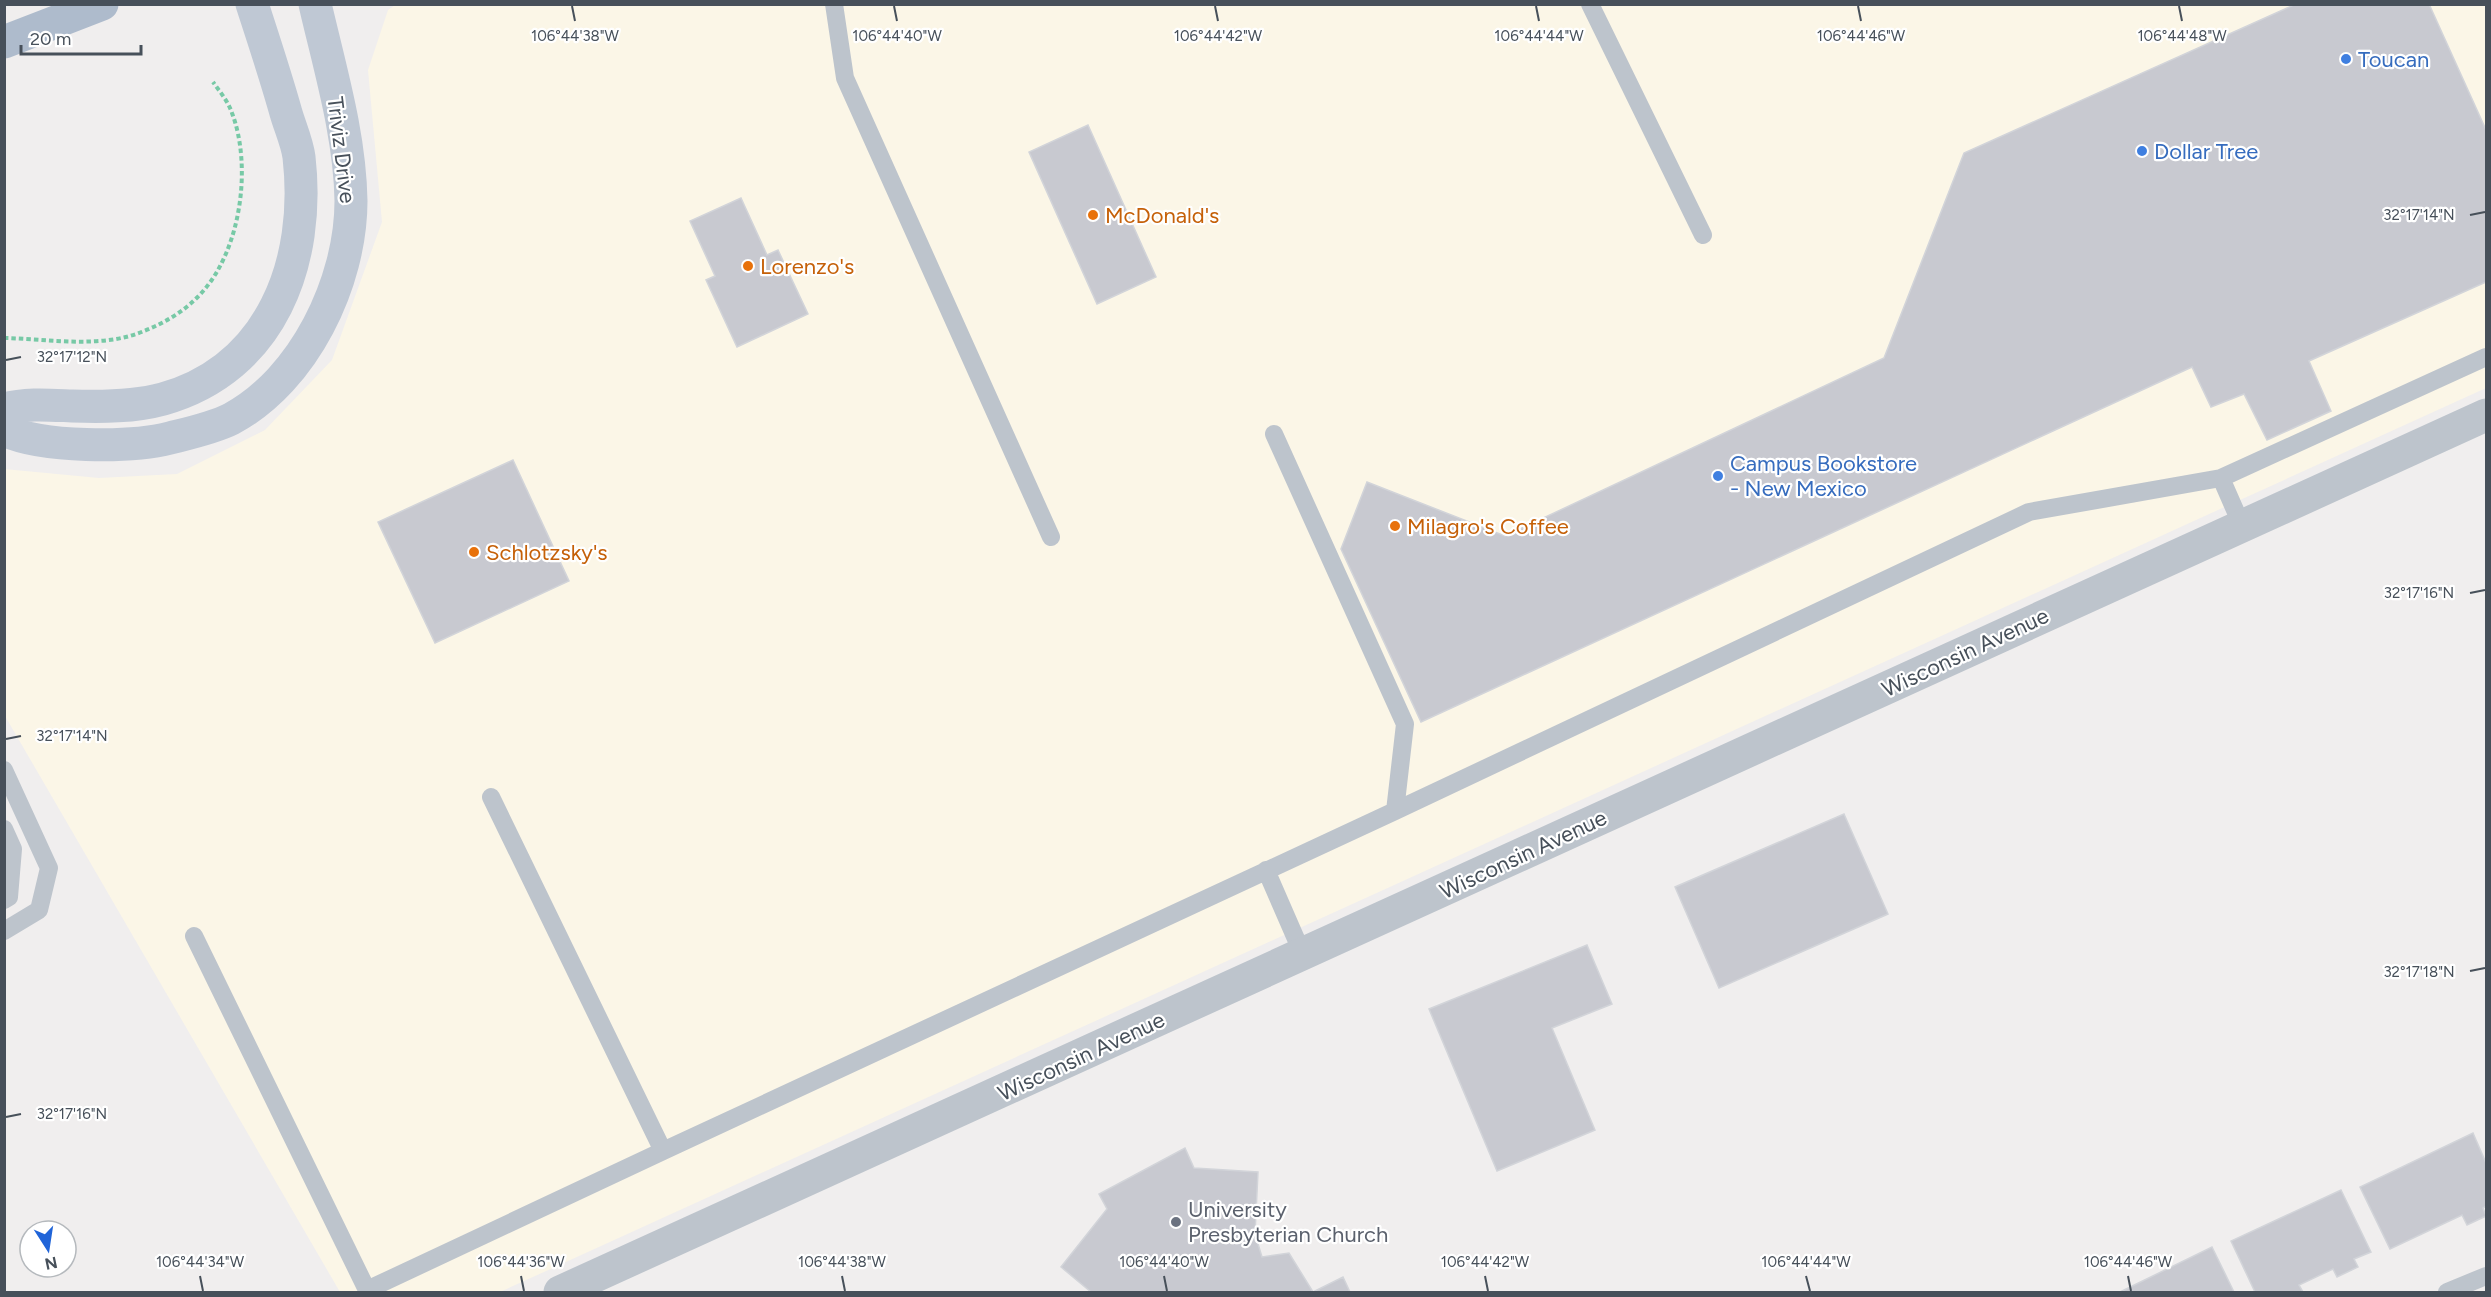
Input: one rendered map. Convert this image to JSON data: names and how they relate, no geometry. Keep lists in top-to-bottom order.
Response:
{
  "streets": {
    "street": ["Triviz Drive", "Wisconsin Avenue"]
  },
  "places": [
    "Toucan",
    "Dollar Tree",
    "McDonald's",
    "Lorenzo's",
    "Campus Bookstore - New Mexico",
    "Milagro's Coffee",
    "Schlotzsky's",
    "University Presbyterian Church"
  ],
  "scale_bar": "20 m",
  "north": "bottom",
  "coordinates": [
    "106°44'38\"W",
    "106°44'40\"W",
    "106°44'42\"W",
    "106°44'44\"W",
    "106°44'46\"W",
    "106°44'48\"W",
    "32°17'14\"N",
    "32°17'12\"N",
    "32°17'16\"N",
    "32°17'18\"N",
    "106°44'34\"W",
    "106°44'36\"W"
  ]
}
